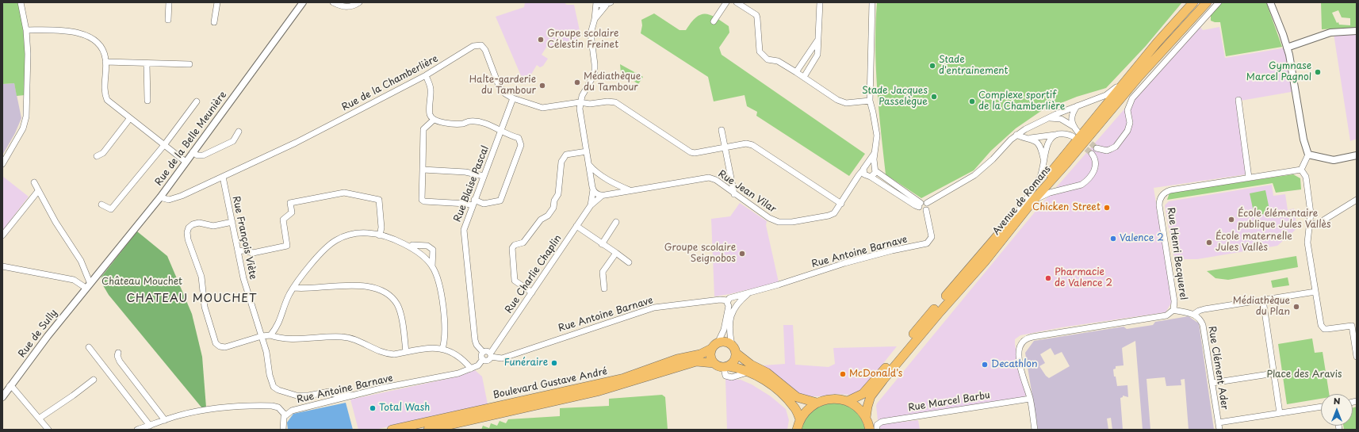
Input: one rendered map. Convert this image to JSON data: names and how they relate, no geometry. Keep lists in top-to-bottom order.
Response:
{
  "streets": {
    "main road": ["Avenue de Romans", "Boulevard Gustave André"],
    "street": [
      "Rue de la Chamberlière",
      "Rue de la Belle Meunière",
      "Rue Blaise Pascal",
      "Rue Jean Vilar",
      "Rue François Viète",
      "Rue Antoine Barnave",
      "Rue Henri Becquerel",
      "Rue Charlie Chaplin",
      "Rue de Sully",
      "Rue Clément Ader",
      "Rue Marcel Barbu"
    ]
  },
  "crossings": [
    ["Rue de la Chamberlière", "Rue de la Belle Meunière"],
    ["Rue de la Chamberlière", "Rue Blaise Pascal"],
    ["Rue de la Chamberlière", "Rue Jean Vilar"],
    ["Rue de la Chamberlière", "Rue François Viète"],
    ["Rue de la Belle Meunière", "Rue de Sully"],
    ["Rue Blaise Pascal", "Rue Antoine Barnave"],
    ["Rue Blaise Pascal", "Rue Charlie Chaplin"],
    ["Rue Jean Vilar", "Rue Charlie Chaplin"],
    ["Rue François Viète", "Rue Antoine Barnave"],
    ["Rue Antoine Barnave", "Rue Charlie Chaplin"],
    ["Rue Henri Becquerel", "Rue Marcel Barbu"]
  ],
  "districts": ["CHATEAU MOUCHET"],
  "parks": ["Château Mouchet", "Place des Aravis"],
  "places": [
    "Groupe scolaire Célestin Freinet",
    "Stade d'entrainement",
    "Gymnase Marcel Pagnol",
    "Médiathèque du Tambour",
    "Halte-garderie du Tambour",
    "Stade Jacques Passelègue",
    "Complexe sportif de la Chamberlière",
    "Chicken Street",
    "École élémentaire publique Jules Vallès",
    "Valence 2",
    "École maternelle Jules Vallès",
    "Groupe scolaire Seignobos",
    "Pharmacie de Valence 2",
    "Médiathèque du Plan",
    "Funéraire",
    "Decathlon",
    "McDonald's",
    "Total Wash"
  ],
  "north": "top"
}
